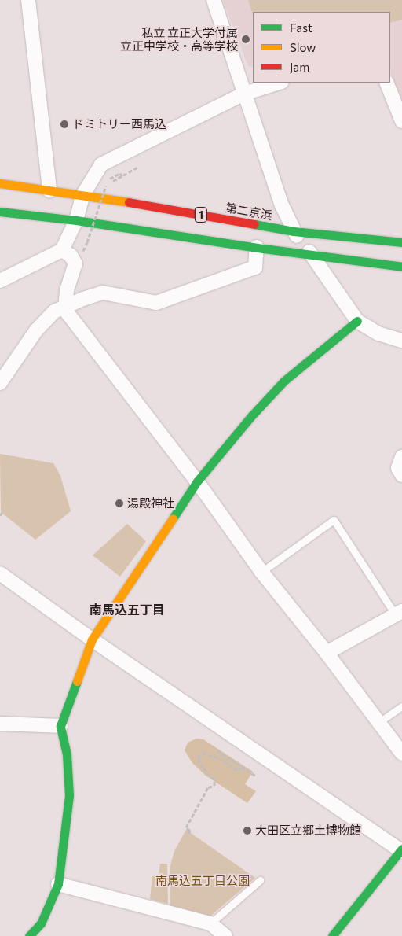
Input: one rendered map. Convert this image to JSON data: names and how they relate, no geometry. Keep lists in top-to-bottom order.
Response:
{
  "streets": {
    "main road": ["第二京浜", "1"]
  },
  "districts": ["南馬込五丁目"],
  "parks": ["南馬込五丁目公園"],
  "places": [
    "私立 立正大学付属 立正中学校・高等学校",
    "ドミトリー西馬込",
    "湯殿神社",
    "大田区立郷土博物館"
  ],
  "legend": ["Fast", "Slow", "Jam"]
}
